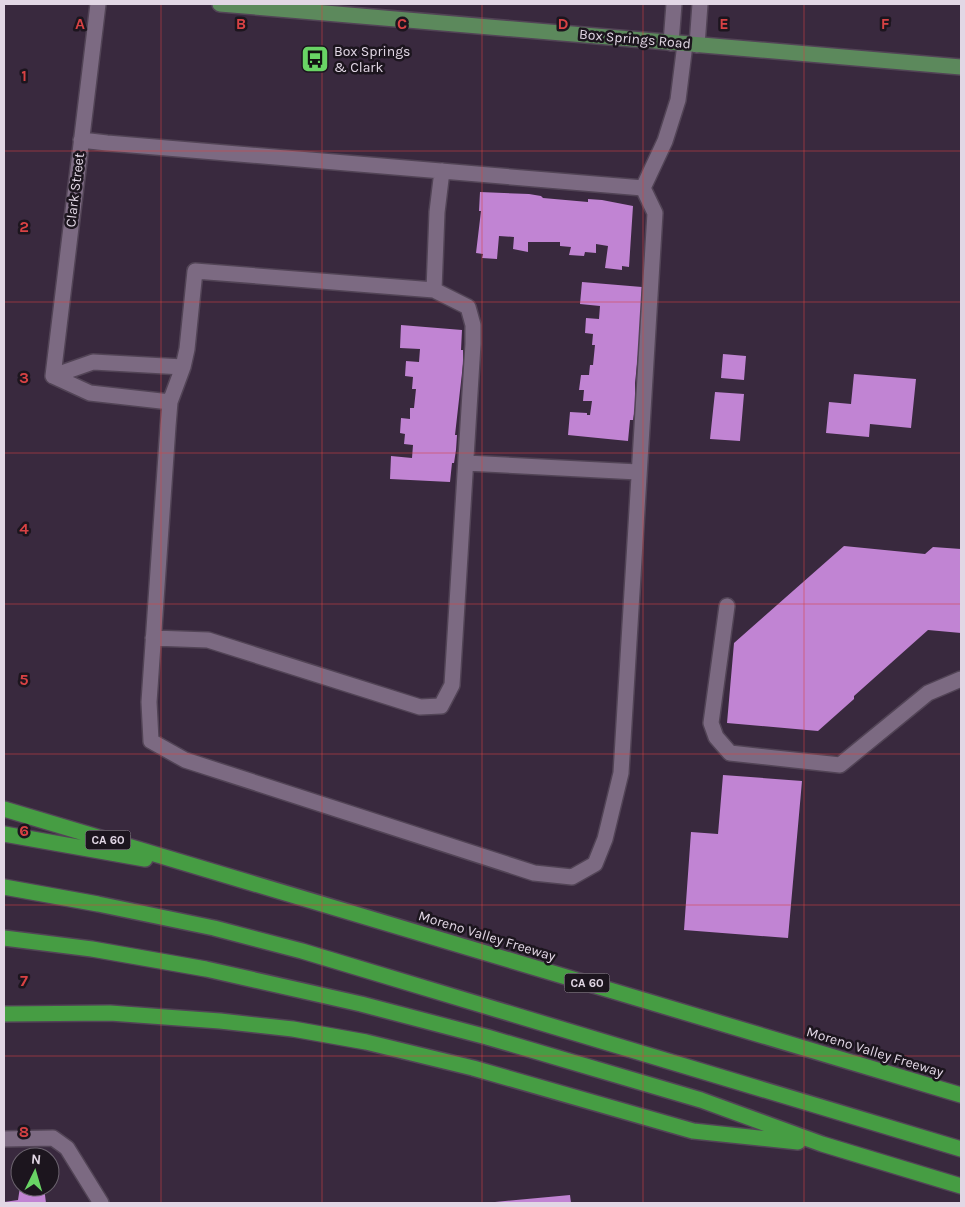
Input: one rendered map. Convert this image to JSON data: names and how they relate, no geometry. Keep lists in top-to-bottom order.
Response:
{
  "streets": {
    "highway": ["CA 60", "Moreno Valley Freeway"],
    "main road": ["Box Springs Road"],
    "lane": ["Clark Street"]
  },
  "places": {
    "bus stop": ["Box Springs & Clark"]
  },
  "north": "top",
  "grid": {
    "columns": [
      "A",
      "B",
      "C",
      "D",
      "E",
      "F"
    ],
    "rows": [
      "1",
      "2",
      "3",
      "4",
      "5",
      "6",
      "7",
      "8"
    ]
  }
}
